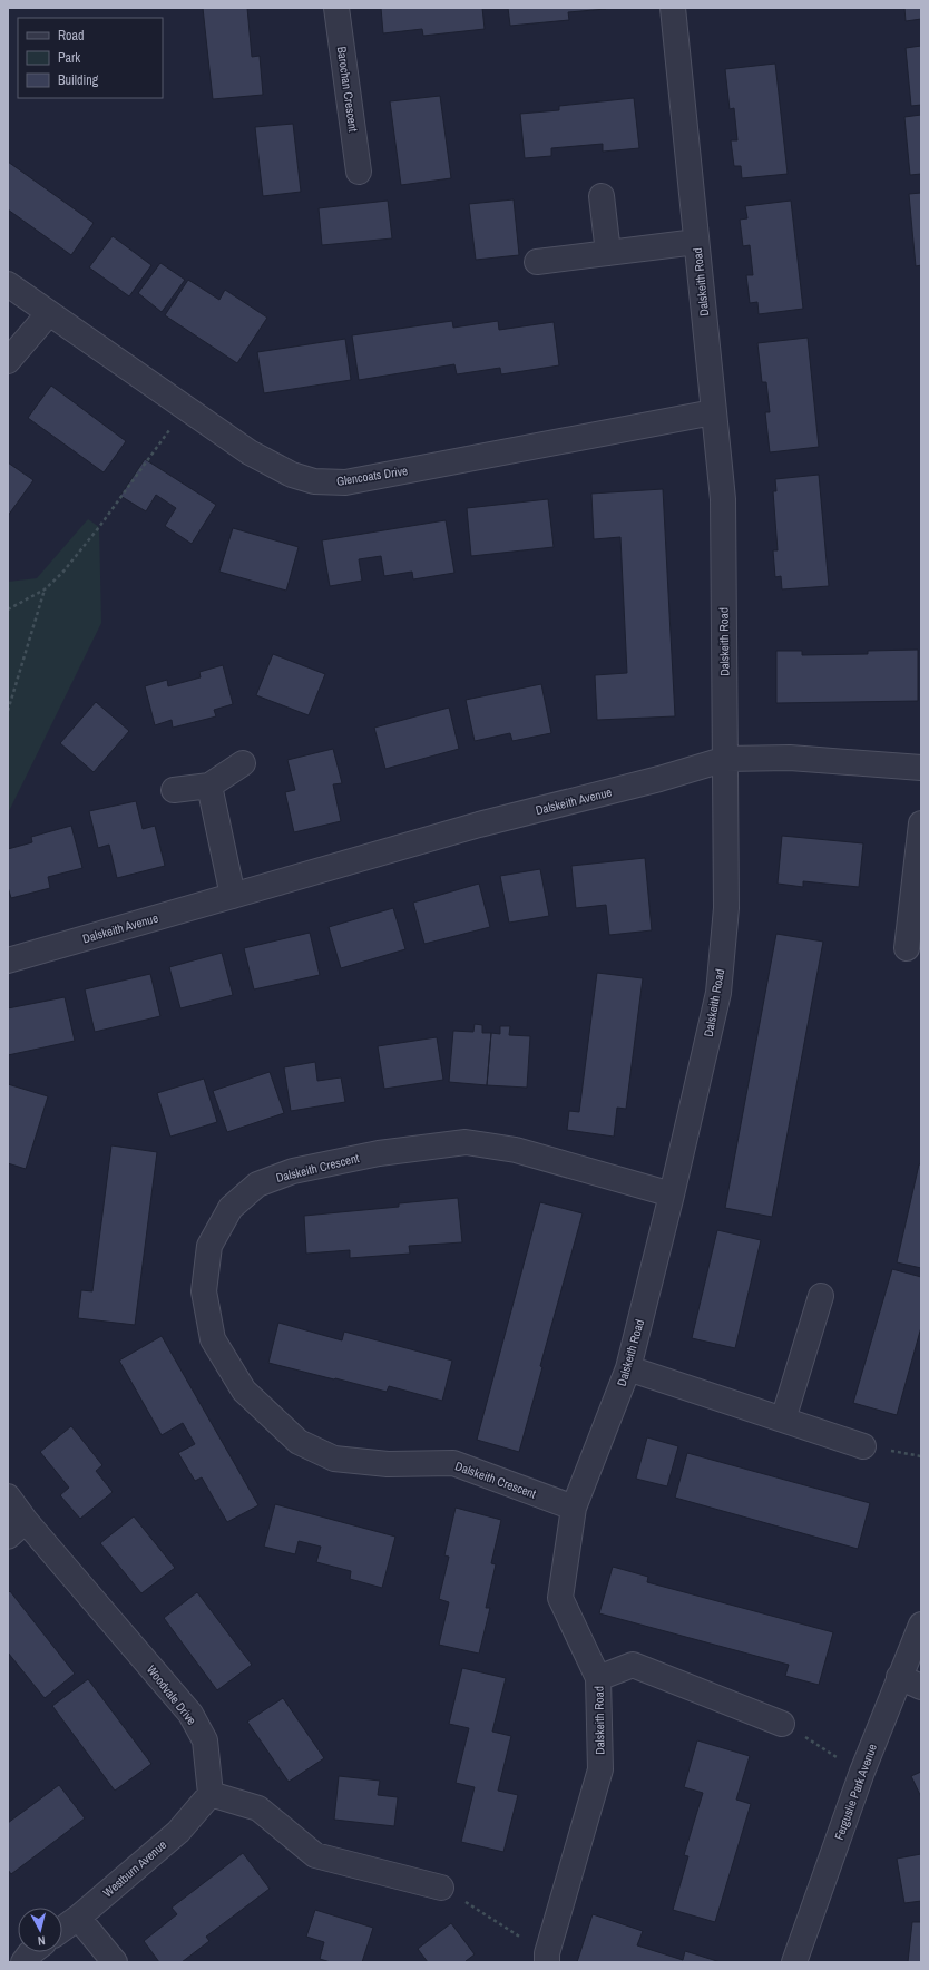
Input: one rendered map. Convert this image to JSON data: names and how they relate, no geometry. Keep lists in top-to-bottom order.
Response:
{
  "streets": {
    "street": [
      "Barochan Crescent",
      "Dalskeith Road",
      "Glencoats Drive",
      "Dalskeith Avenue",
      "Dalskeith Crescent",
      "Woodvale Drive",
      "Ferguslie Park Avenue",
      "Westburn Avenue"
    ]
  },
  "crossings": [
    ["Dalskeith Road", "Glencoats Drive"],
    ["Dalskeith Road", "Dalskeith Avenue"],
    ["Dalskeith Road", "Dalskeith Crescent"],
    ["Woodvale Drive", "Westburn Avenue"]
  ],
  "legend": ["Road", "Park", "Building"],
  "north": "bottom"
}
